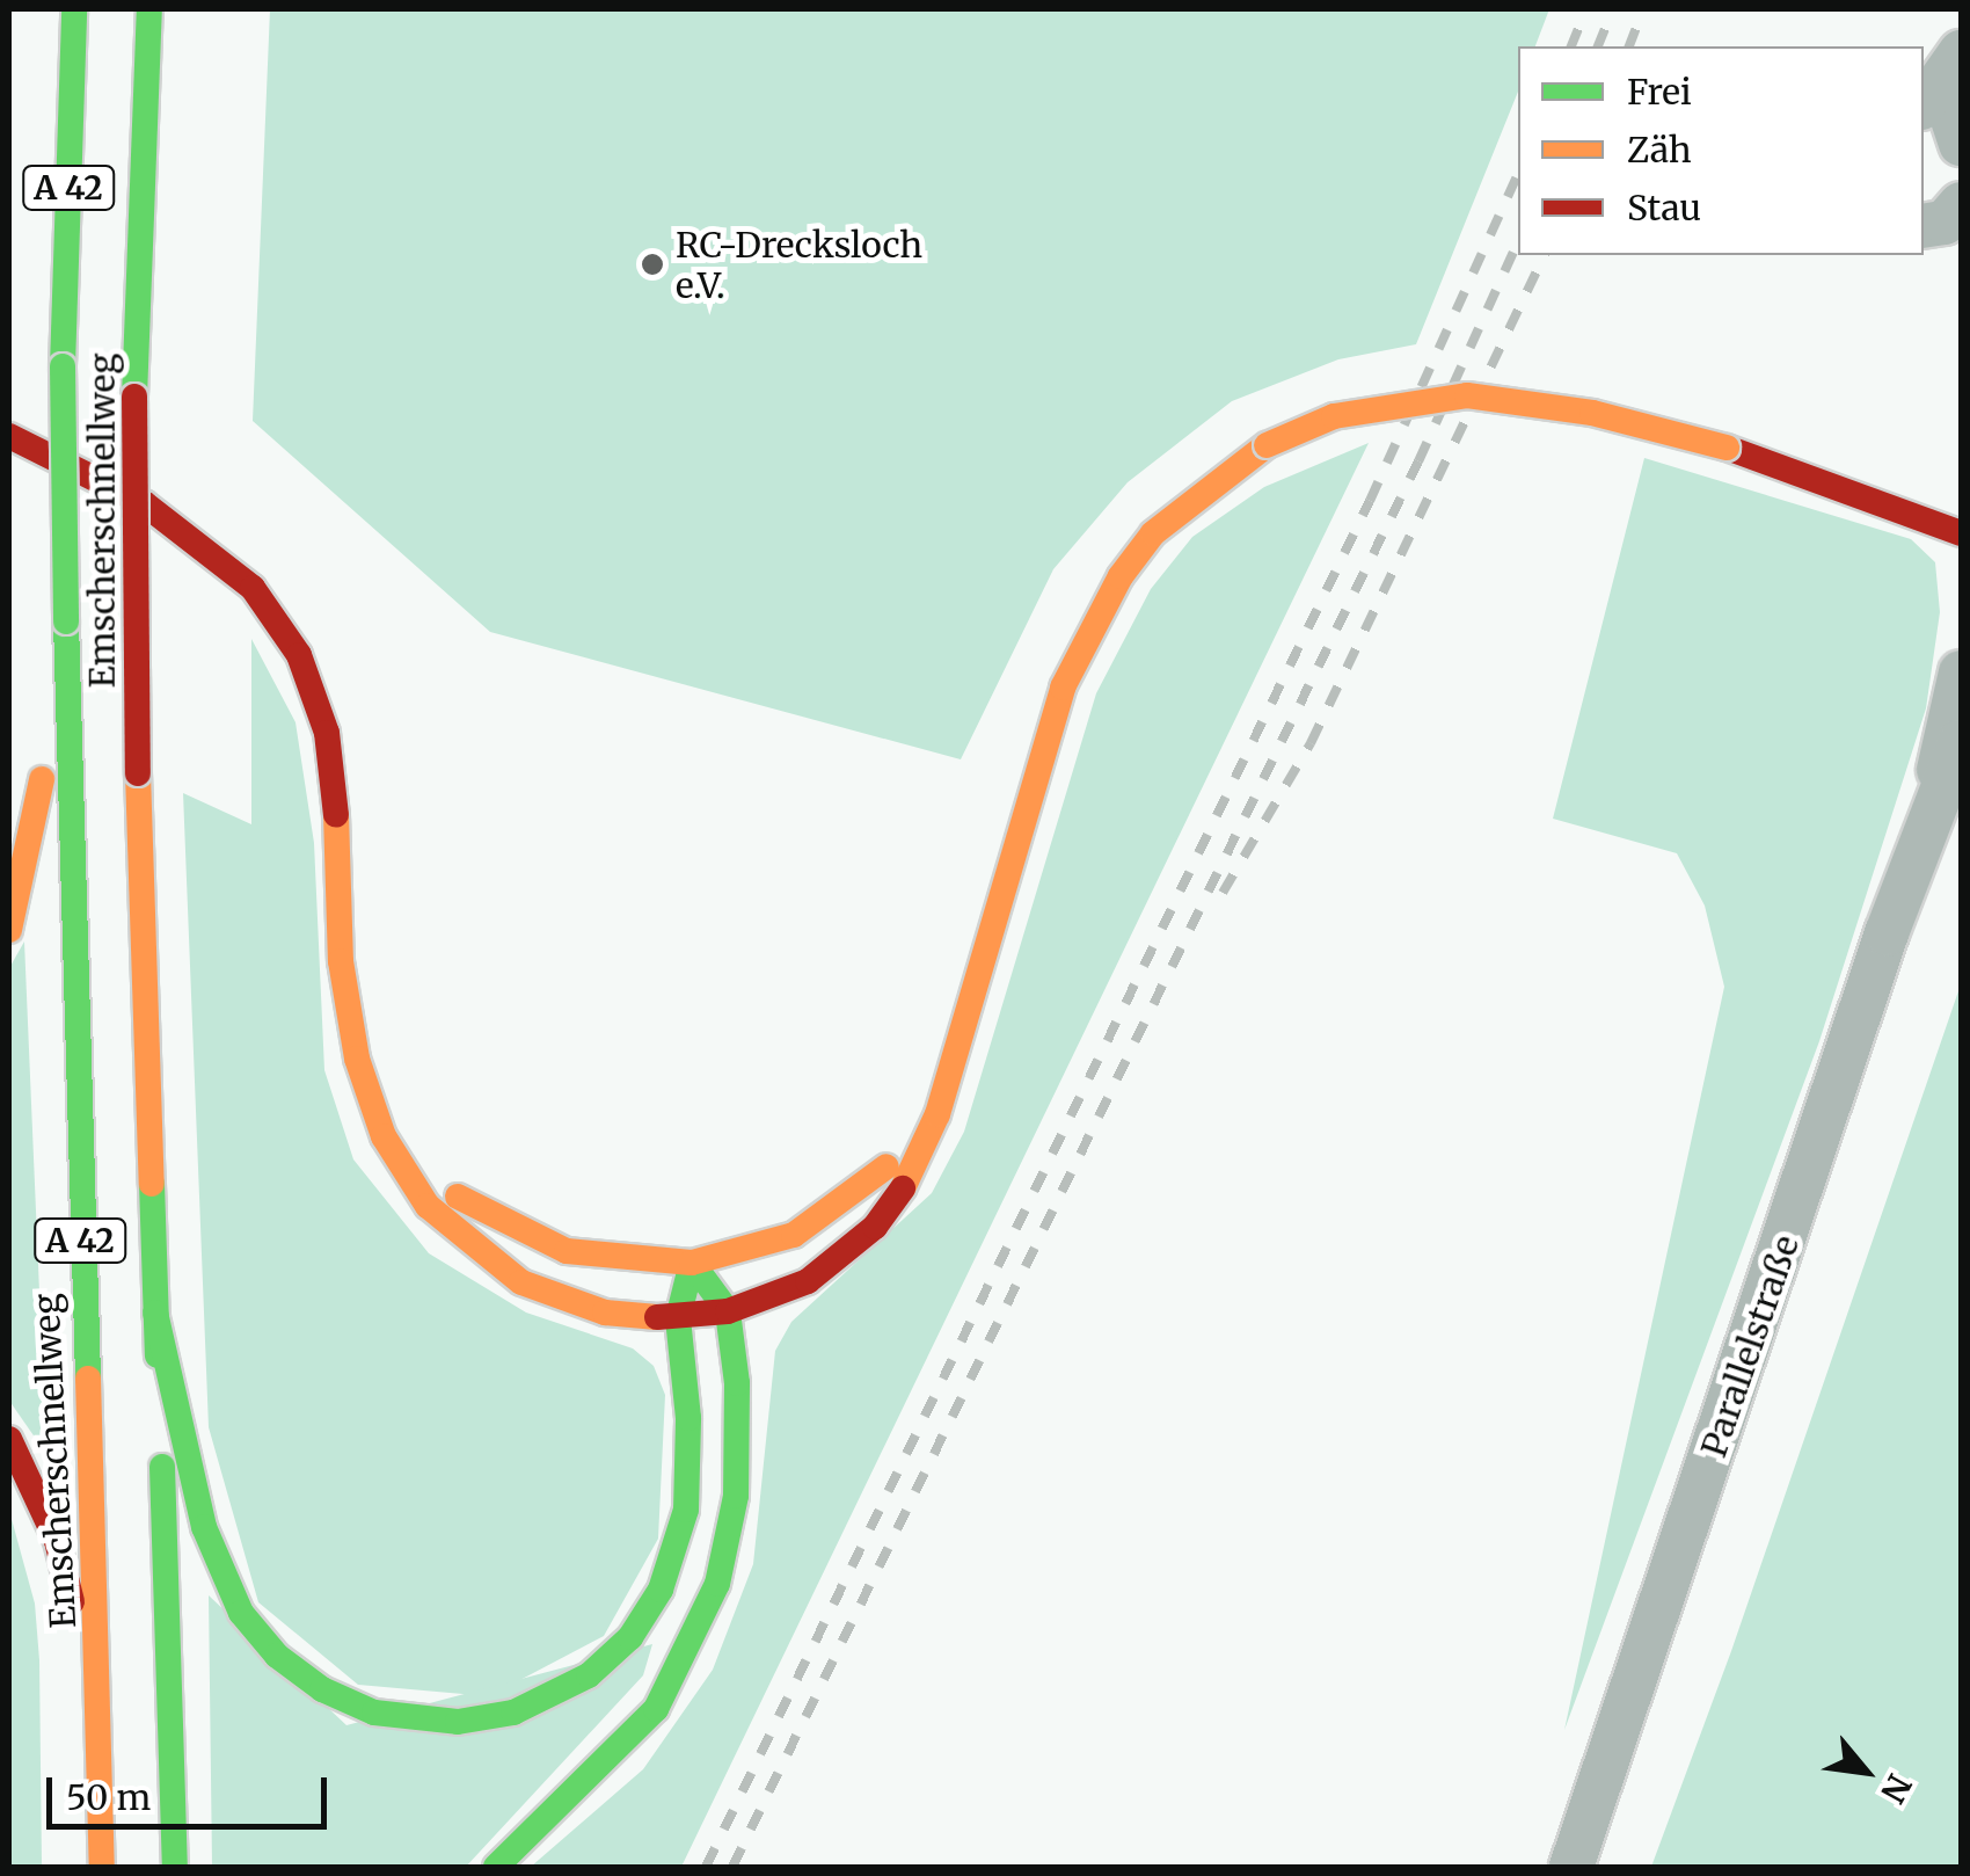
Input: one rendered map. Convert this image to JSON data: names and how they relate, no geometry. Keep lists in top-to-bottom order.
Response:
{
  "streets": {
    "main road": ["A 42", "Emscherschnellweg"],
    "street": ["Parallelstraße"]
  },
  "places": ["RC-Drecksloch e.V."],
  "legend": ["Frei", "Zäh", "Stau"],
  "scale_bar": "50 m",
  "north": "bottom right"
}
